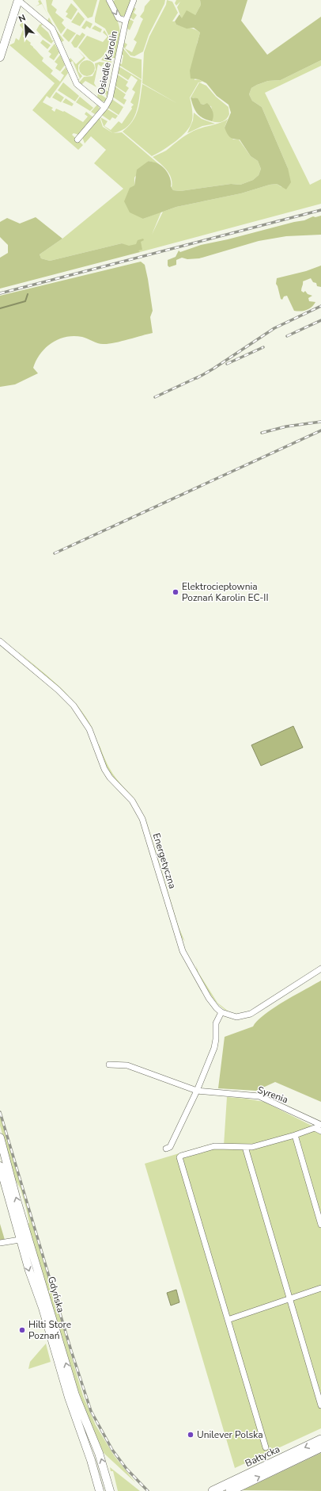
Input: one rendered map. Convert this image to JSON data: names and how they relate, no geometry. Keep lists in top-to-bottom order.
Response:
{
  "streets": {
    "main road": ["Gdyńska", "Bałtycka"],
    "street": ["Osiedle Karolin", "Energetyczna", "Syrenia"]
  },
  "places": ["Elektrociepłownia Poznań Karolin EC-II", "Hilti Store Poznań", "Unilever Polska"],
  "north": "top left"
}
